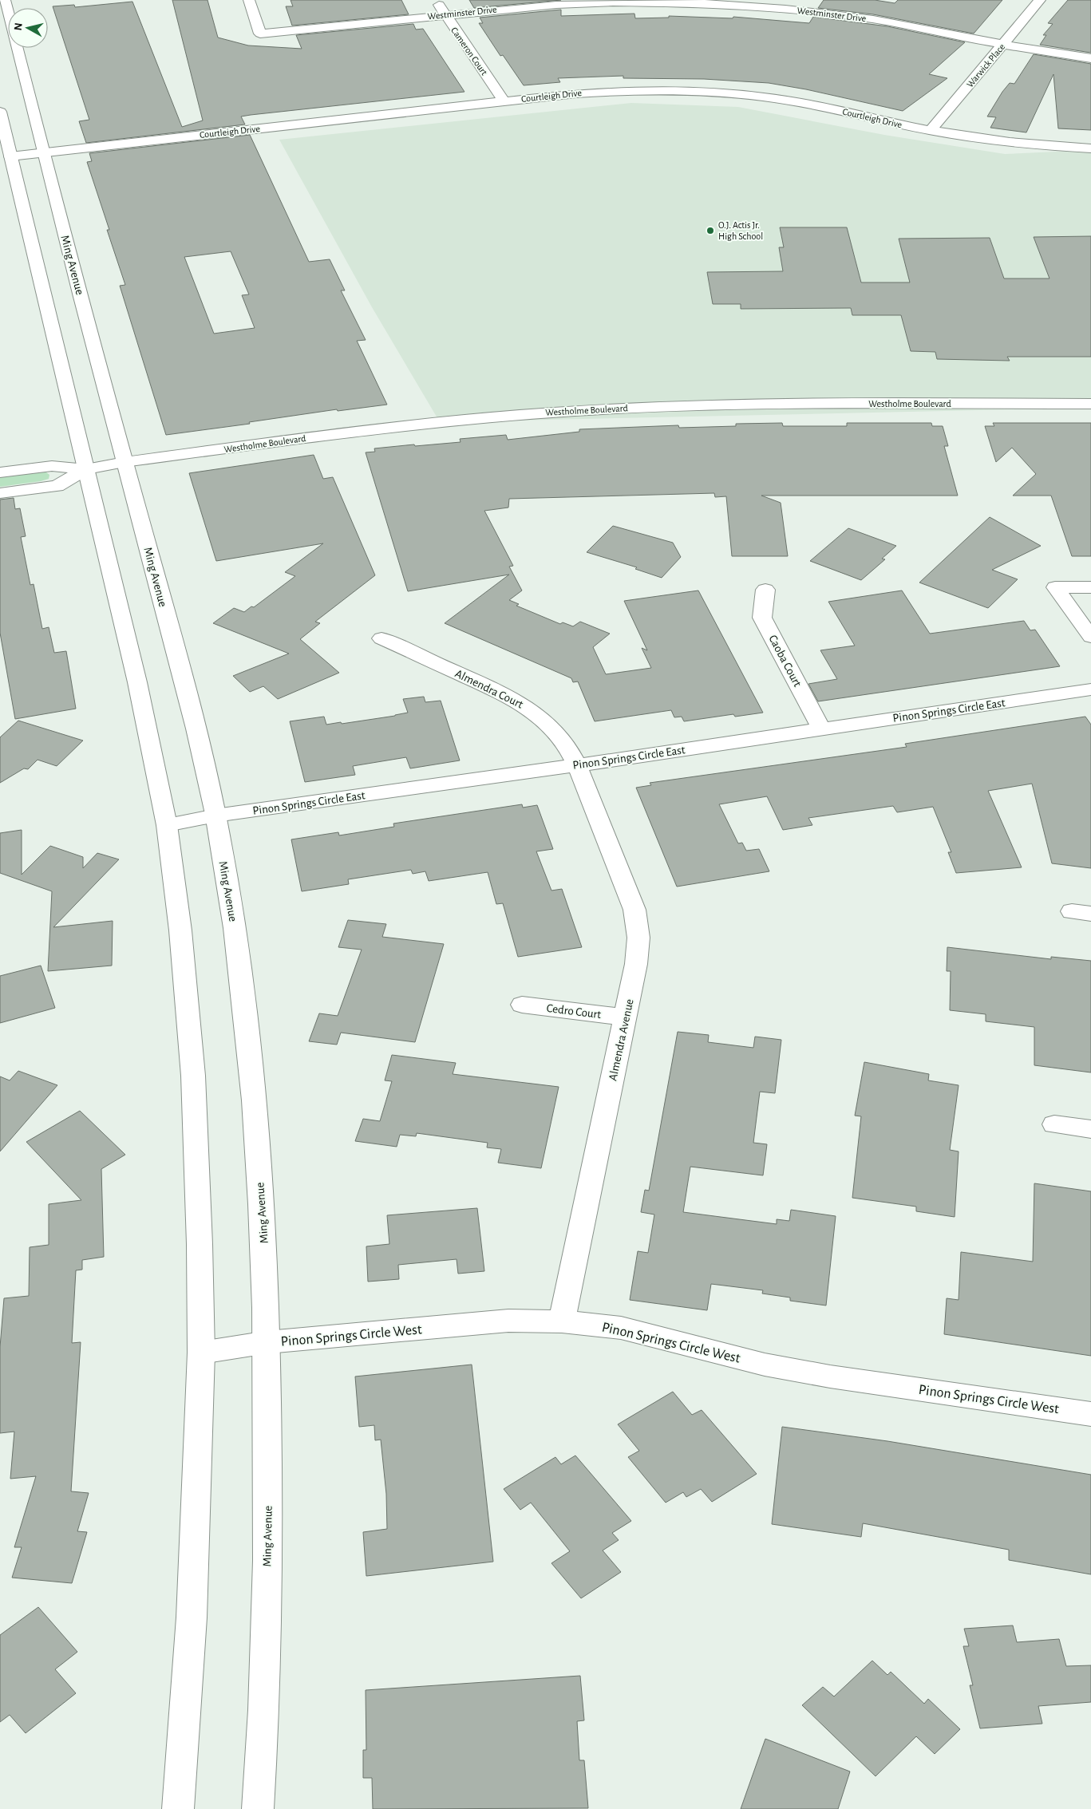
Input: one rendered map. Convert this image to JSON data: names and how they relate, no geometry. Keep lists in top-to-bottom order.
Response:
{
  "streets": {
    "street": [
      "Westminster Drive",
      "Cameron Court",
      "Warwick Place",
      "Courtleigh Drive",
      "Ming Avenue",
      "Westholme Boulevard",
      "Caoba Court",
      "Almendra Court",
      "Pinon Springs Circle East",
      "Cedro Court",
      "Almendra Avenue",
      "Pinon Springs Circle West"
    ]
  },
  "crossings": [
    ["Westminster Drive", "Cameron Court"],
    ["Westminster Drive", "Warwick Place"],
    ["Cameron Court", "Courtleigh Drive"],
    ["Warwick Place", "Courtleigh Drive"],
    ["Courtleigh Drive", "Ming Avenue"],
    ["Ming Avenue", "Westholme Boulevard"],
    ["Ming Avenue", "Pinon Springs Circle East"],
    ["Ming Avenue", "Pinon Springs Circle West"],
    ["Caoba Court", "Pinon Springs Circle East"],
    ["Almendra Court", "Pinon Springs Circle East"],
    ["Almendra Court", "Almendra Avenue"],
    ["Pinon Springs Circle East", "Almendra Avenue"],
    ["Cedro Court", "Almendra Avenue"],
    ["Almendra Avenue", "Pinon Springs Circle West"]
  ],
  "places": ["O.J. Actis Jr. High School"],
  "north": "left"
}
